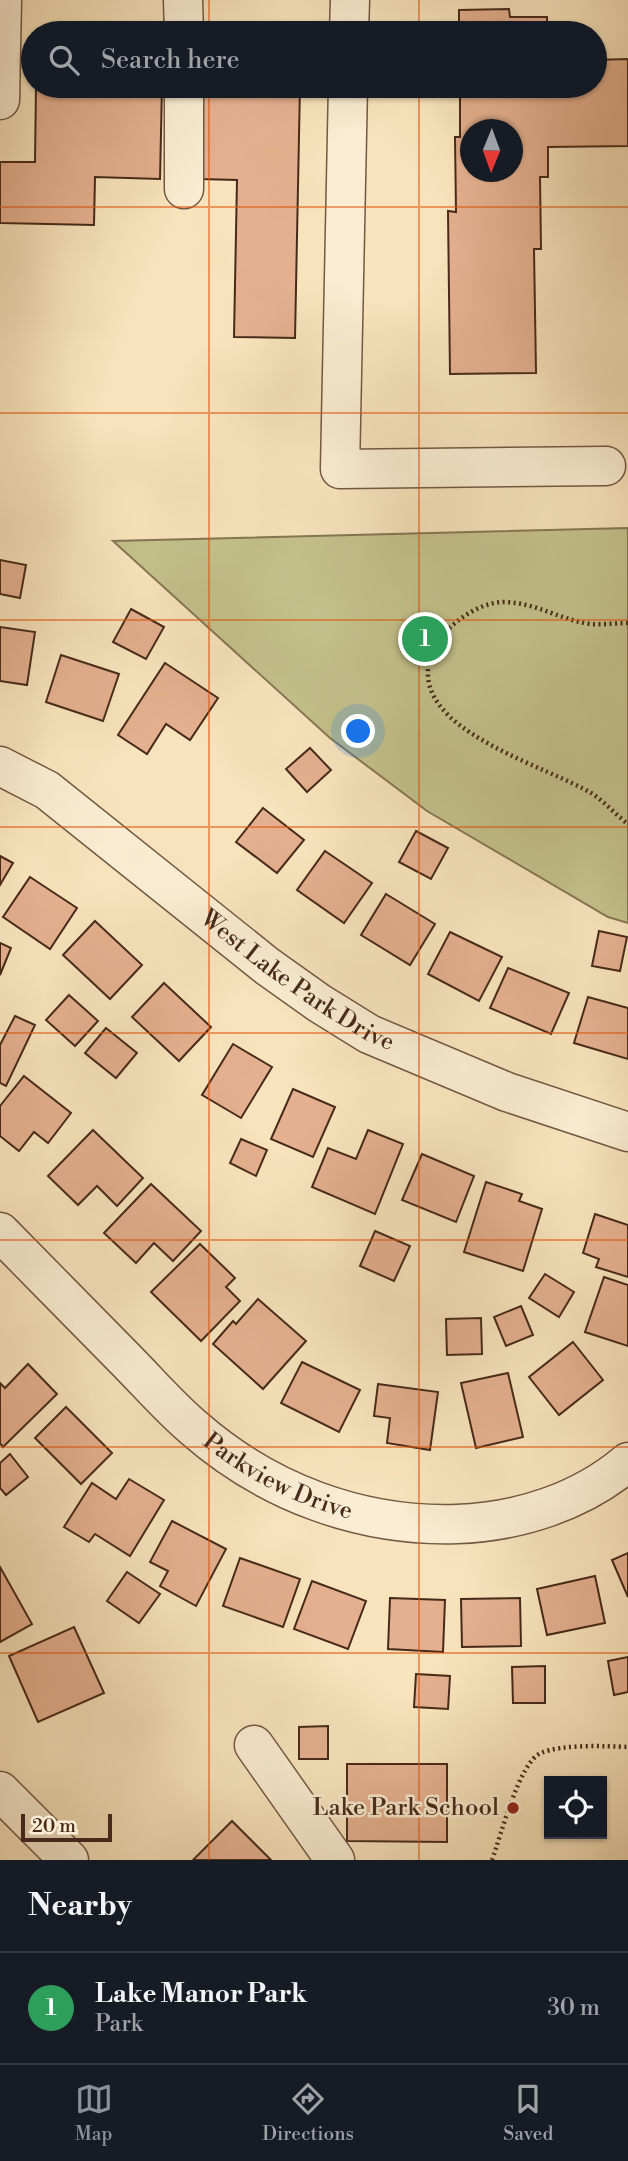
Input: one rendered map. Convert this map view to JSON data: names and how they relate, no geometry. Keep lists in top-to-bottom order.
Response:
{
  "streets": {
    "street": ["West Lake Park Drive", "Parkview Drive"]
  },
  "places": ["Lake Park School"],
  "scale_bar": "20 m",
  "north": "bottom",
  "page": {
    "search": "Search here",
    "pins": "1",
    "scale": "20 m",
    "heading": "Nearby",
    "list": [
      {
        "mark": "1",
        "name": "Lake Manor Park",
        "note": "Park",
        "value": "30 m"
      }
    ],
    "nav": ["Map", "Directions", "Saved"]
  }
}
